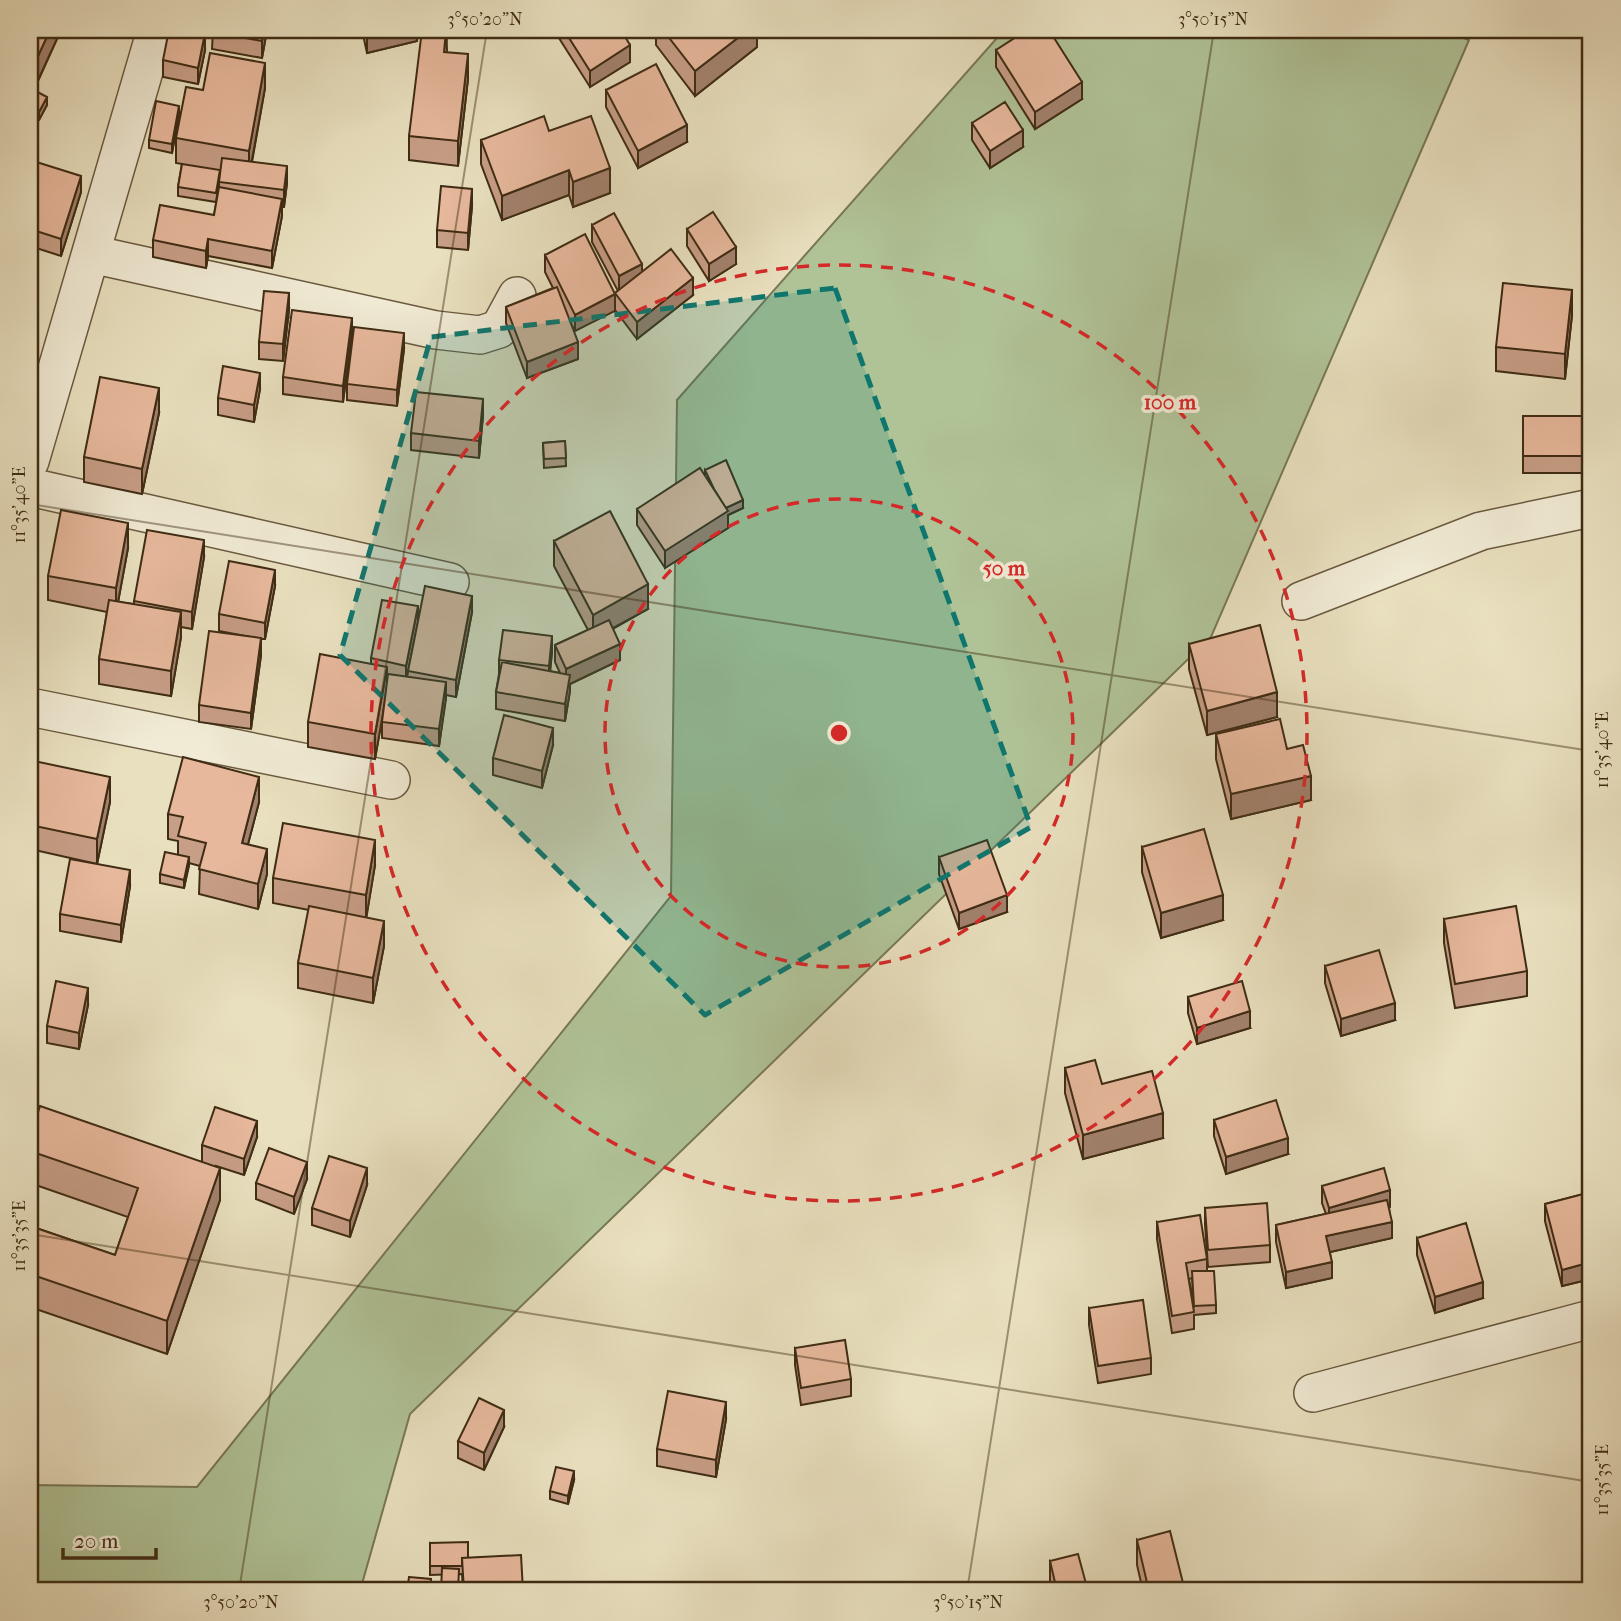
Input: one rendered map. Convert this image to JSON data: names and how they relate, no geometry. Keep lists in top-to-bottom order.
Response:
{
  "scale_bar": "20 m",
  "coordinates": [
    "3°50'20\"N",
    "3°50'15\"N",
    "11°35'40\"E",
    "11°35'35\"E"
  ],
  "rings": ["100 m", "50 m"]
}
